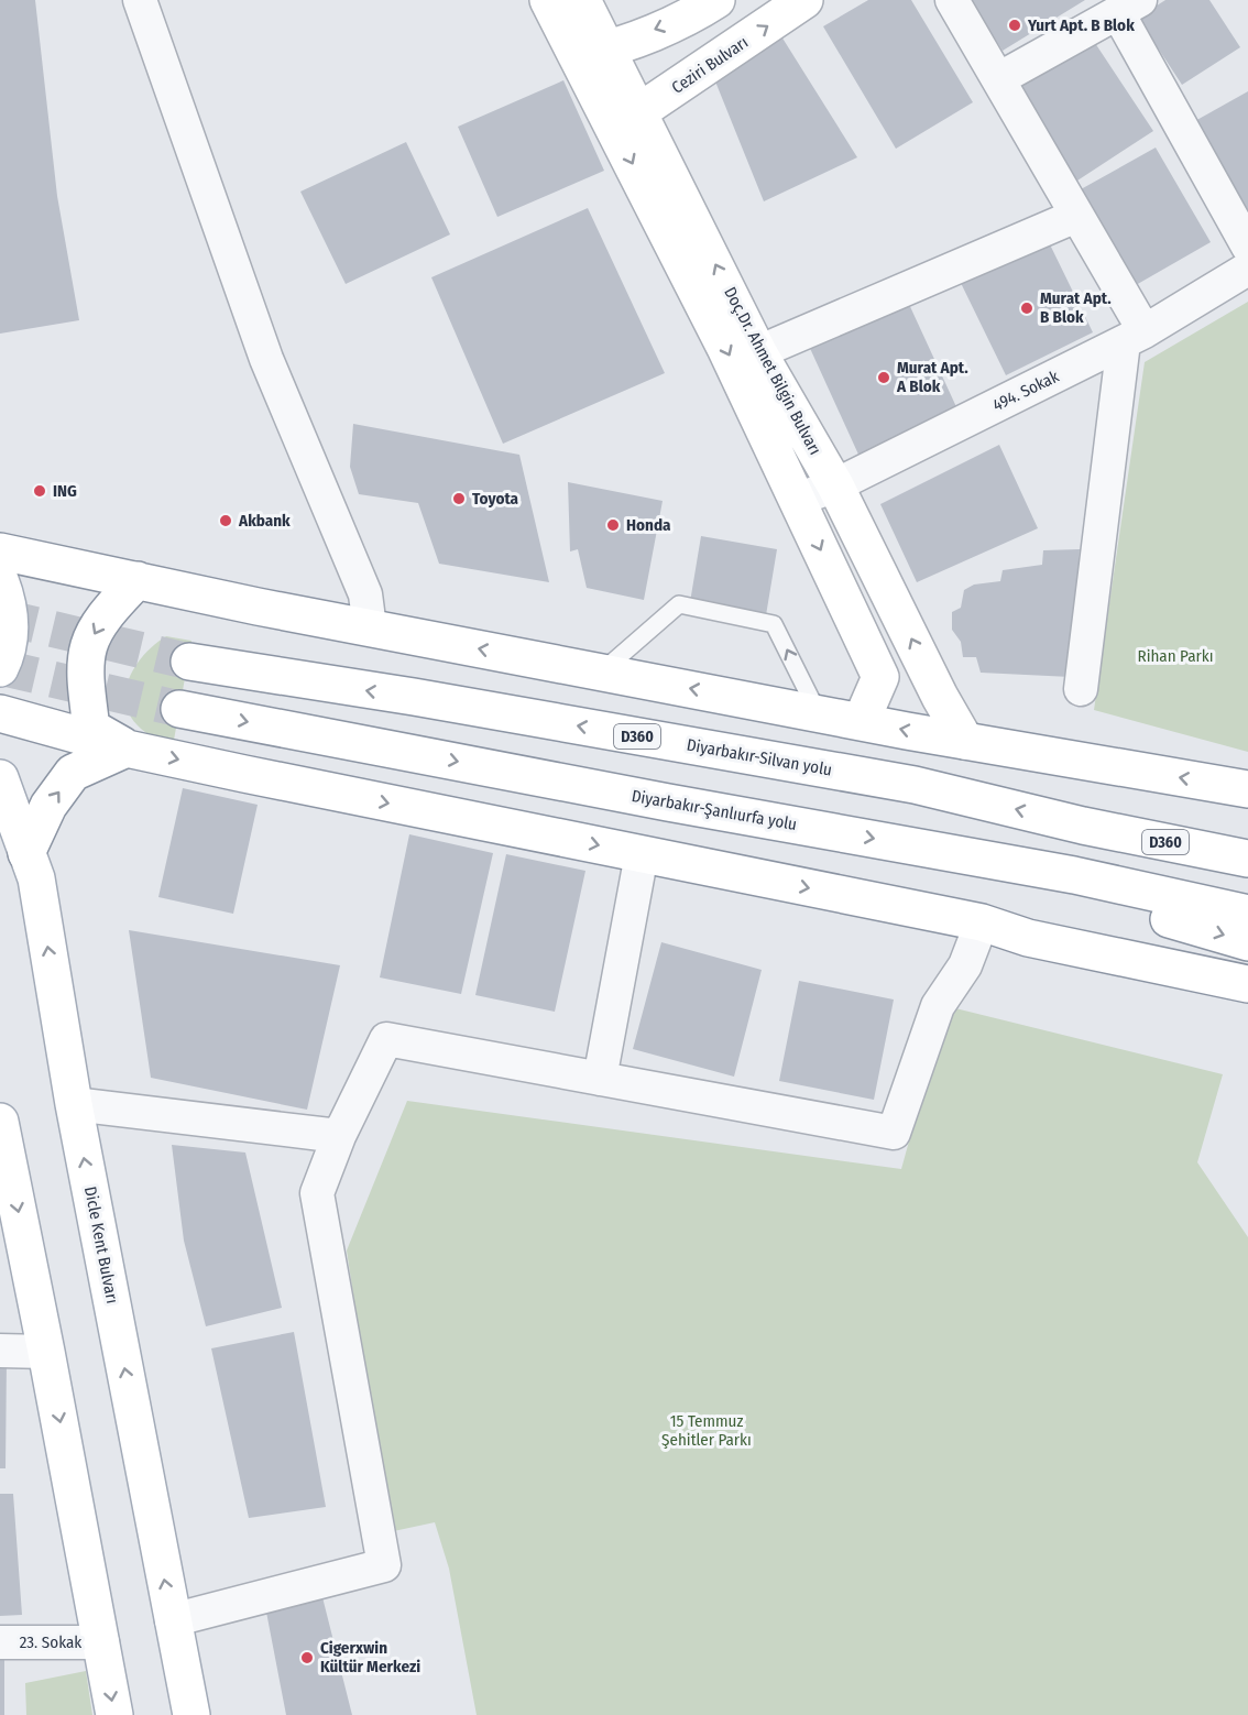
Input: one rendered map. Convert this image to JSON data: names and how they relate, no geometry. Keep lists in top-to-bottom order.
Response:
{
  "streets": {
    "main road": [
      "Ceziri Bulvarı",
      "Doç.Dr. Ahmet Bilgin Bulvarı",
      "D360",
      "Diyarbakır-Silvan yolu",
      "Diyarbakır-Şanlıurfa yolu",
      "Dicle Kent Bulvarı"
    ],
    "street": ["494. Sokak", "23. Sokak"]
  },
  "crossings": [
    ["Ceziri Bulvarı", "Doç.Dr. Ahmet Bilgin Bulvarı"],
    ["Doç.Dr. Ahmet Bilgin Bulvarı", "494. Sokak"]
  ],
  "parks": ["Rihan Parkı", "15 Temmuz Şehitler Parkı"],
  "places": [
    "Yurt Apt. B Blok",
    "Murat Apt. B Blok",
    "Murat Apt. A Blok",
    "ING",
    "Toyota",
    "Akbank",
    "Honda",
    "Cigerxwin Kültür Merkezi"
  ]
}
